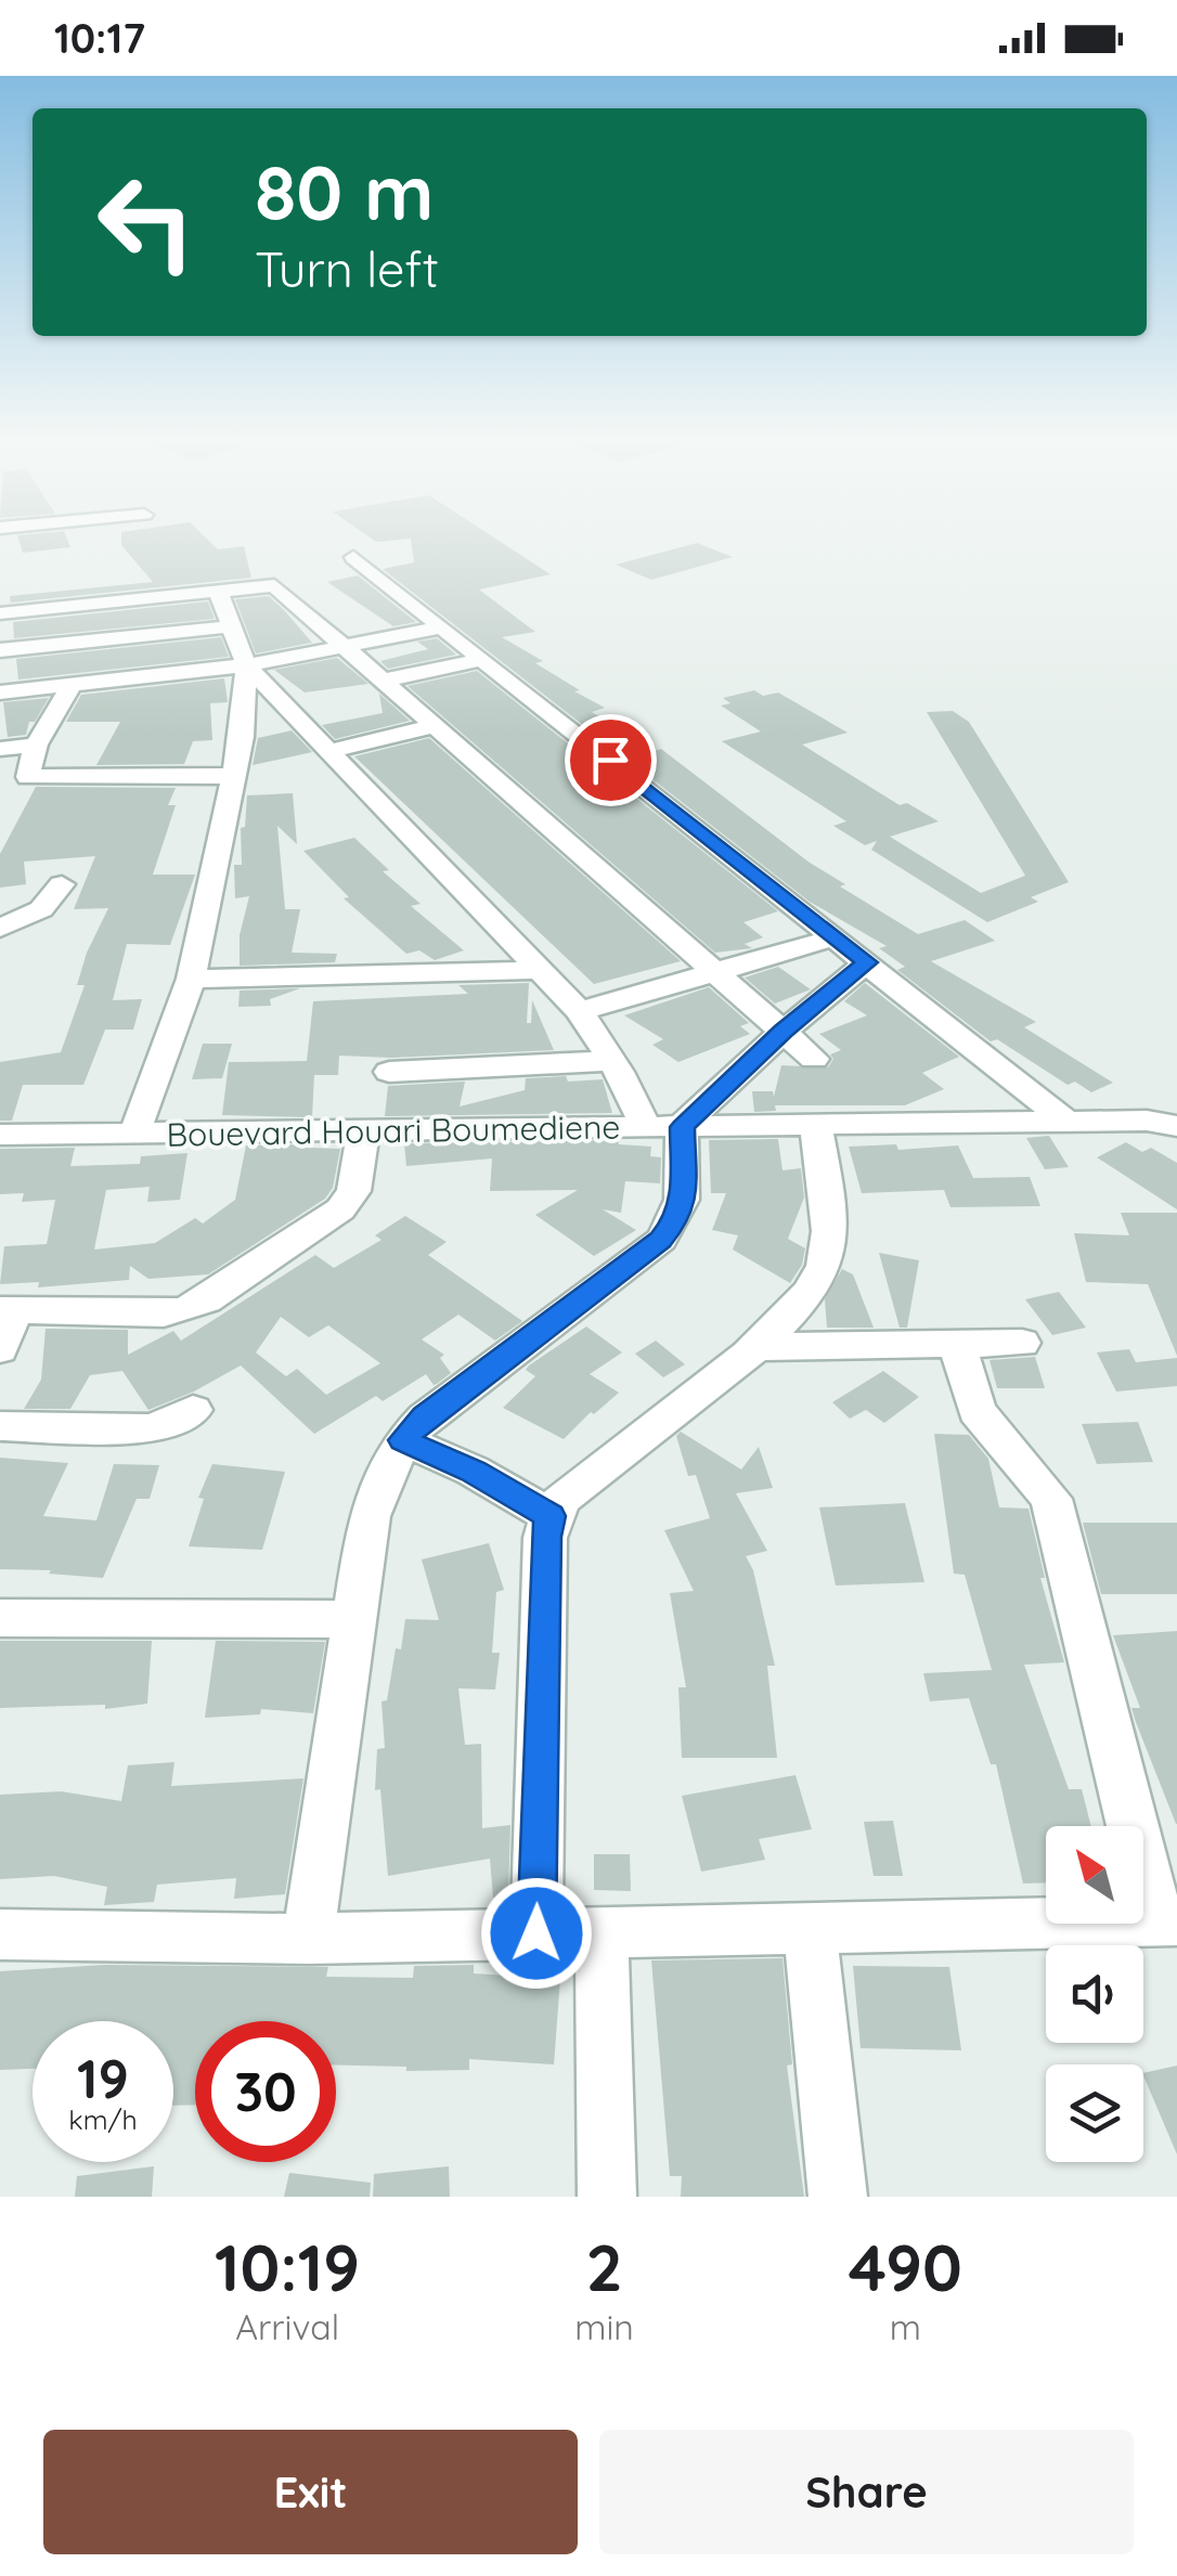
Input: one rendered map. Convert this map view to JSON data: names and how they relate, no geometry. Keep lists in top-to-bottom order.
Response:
{
  "streets": {
    "street": ["Bouevard Houari Boumediene"]
  },
  "north": "top left",
  "page": {
    "status": "10:17",
    "turn": ["80 m", "Turn left"],
    "speed": "19 km/h",
    "limit": "30",
    "eta": [
      "10:19",
      "Arrival",
      "2",
      "min",
      "490",
      "m"
    ],
    "buttons": ["Exit", "Share"]
  }
}
